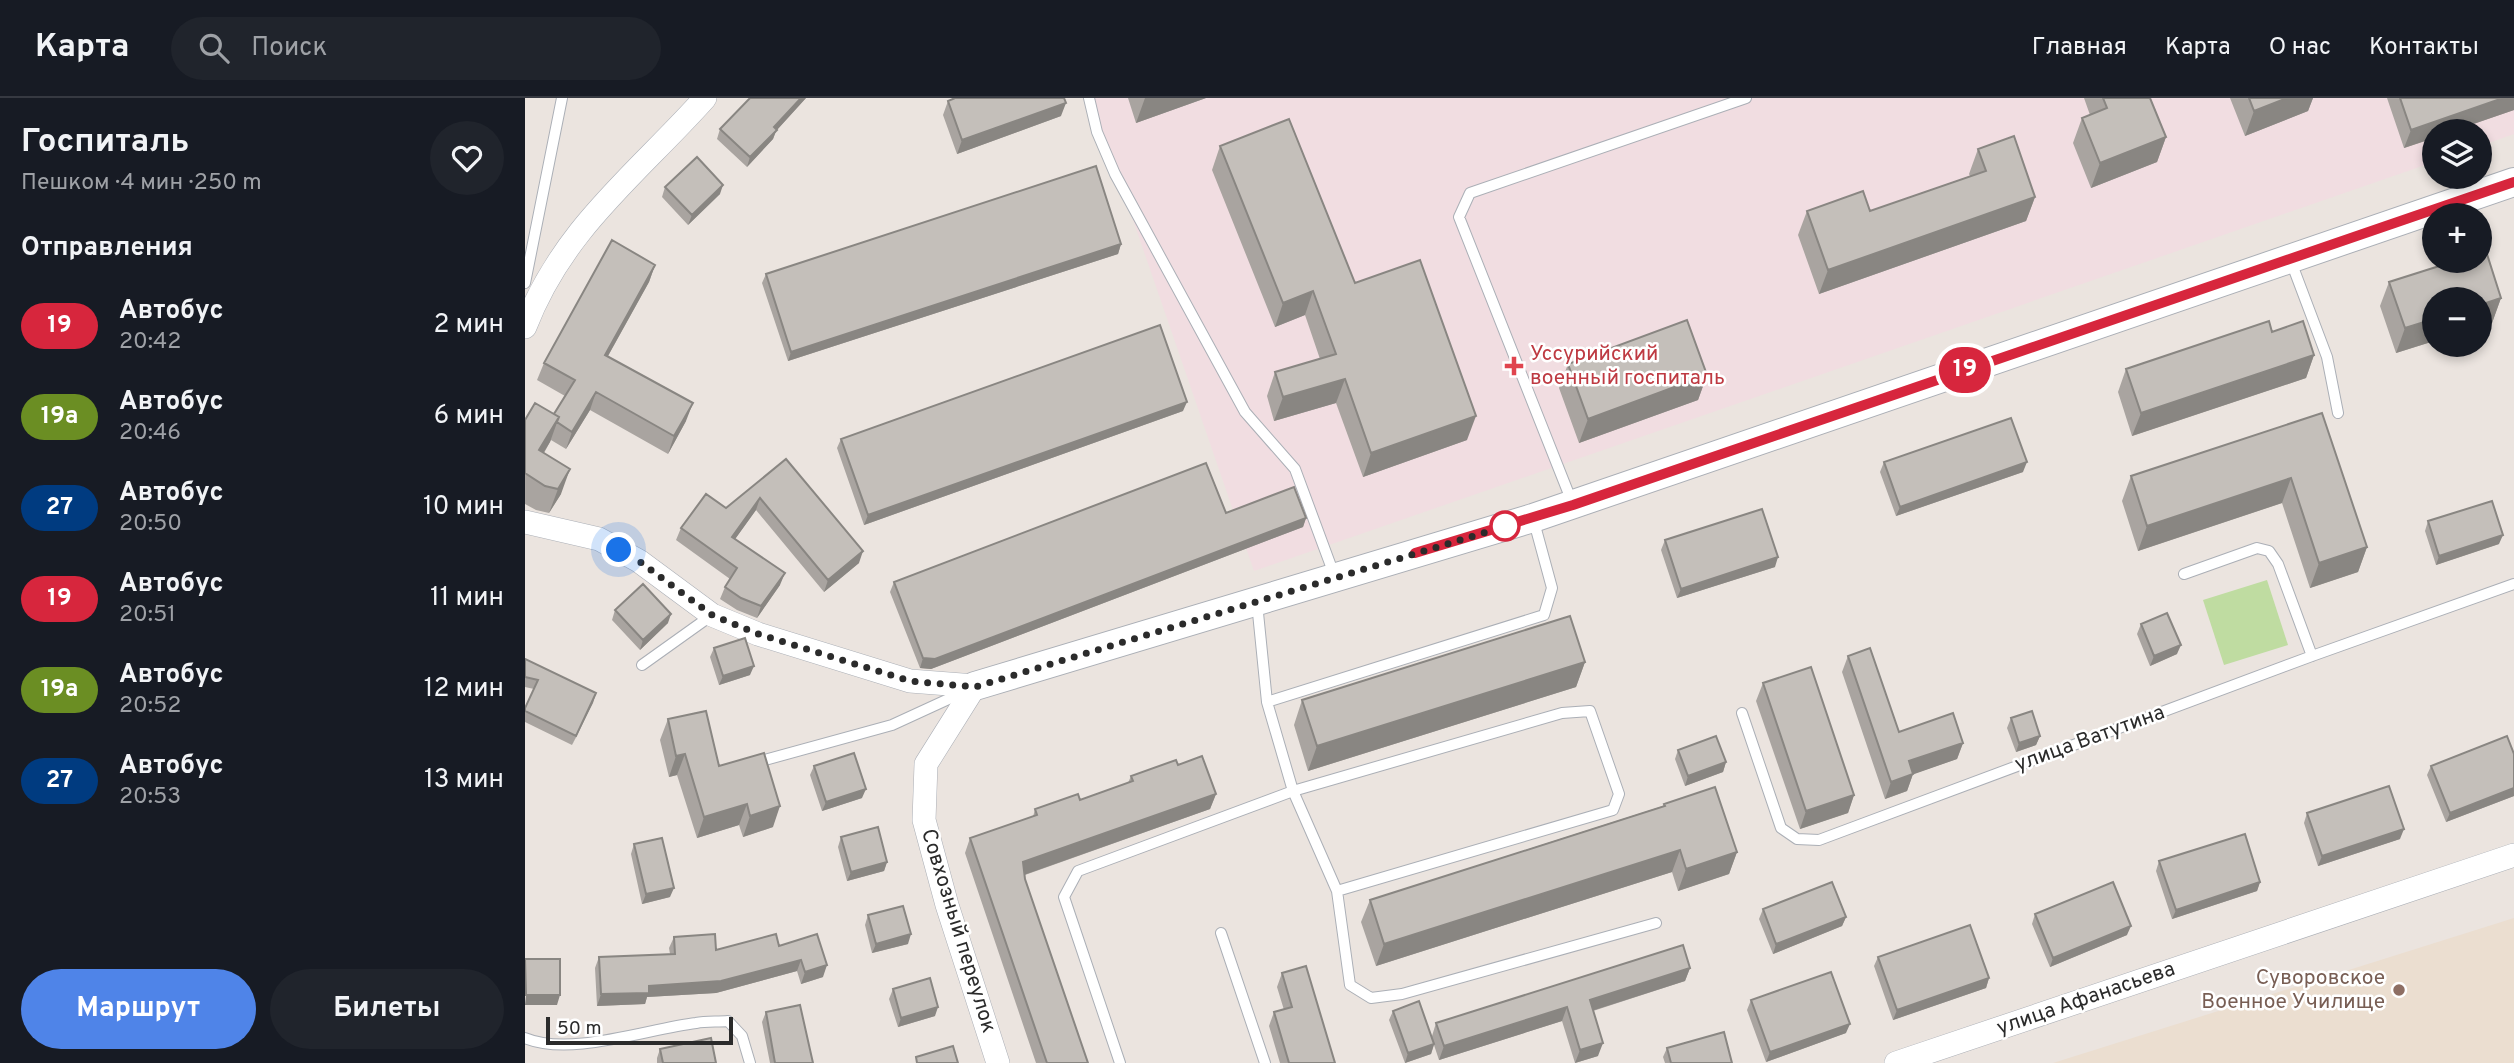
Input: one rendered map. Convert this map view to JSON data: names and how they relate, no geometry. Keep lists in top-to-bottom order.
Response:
{
  "streets": {
    "street": ["Совхозный переулок", "улица Афанасьева"],
    "lane": ["улица Ватутина"]
  },
  "places": {
    "health": ["Уссурийский военный госпиталь"],
    "other": ["Суворовское Военное Училище"]
  },
  "lines": ["bus line 19"],
  "scale_bar": "50 m",
  "page": {
    "header": "Карта",
    "search": "Поиск",
    "nav": [
      "Главная",
      "Карта",
      "О нас",
      "Контакты"
    ],
    "heading": [
      ["Госпиталь", "Пешком · 4 мин · 250 m"],
      "Отправления"
    ],
    "on_map": "19",
    "map_buttons": ["+", "−"],
    "list": [
      {
        "mark": "19",
        "name": "Автобус",
        "note": "20:42",
        "value": "2 мин"
      },
      {
        "mark": "19а",
        "name": "Автобус",
        "note": "20:46",
        "value": "6 мин"
      },
      {
        "mark": "27",
        "name": "Автобус",
        "note": "20:50",
        "value": "10 мин"
      },
      {
        "mark": "19",
        "name": "Автобус",
        "note": "20:51",
        "value": "11 мин"
      },
      {
        "mark": "19а",
        "name": "Автобус",
        "note": "20:52",
        "value": "12 мин"
      },
      {
        "mark": "27",
        "name": "Автобус",
        "note": "20:53",
        "value": "13 мин"
      }
    ],
    "buttons": ["Маршрут", "Билеты"],
    "scale": "50 m"
  }
}
